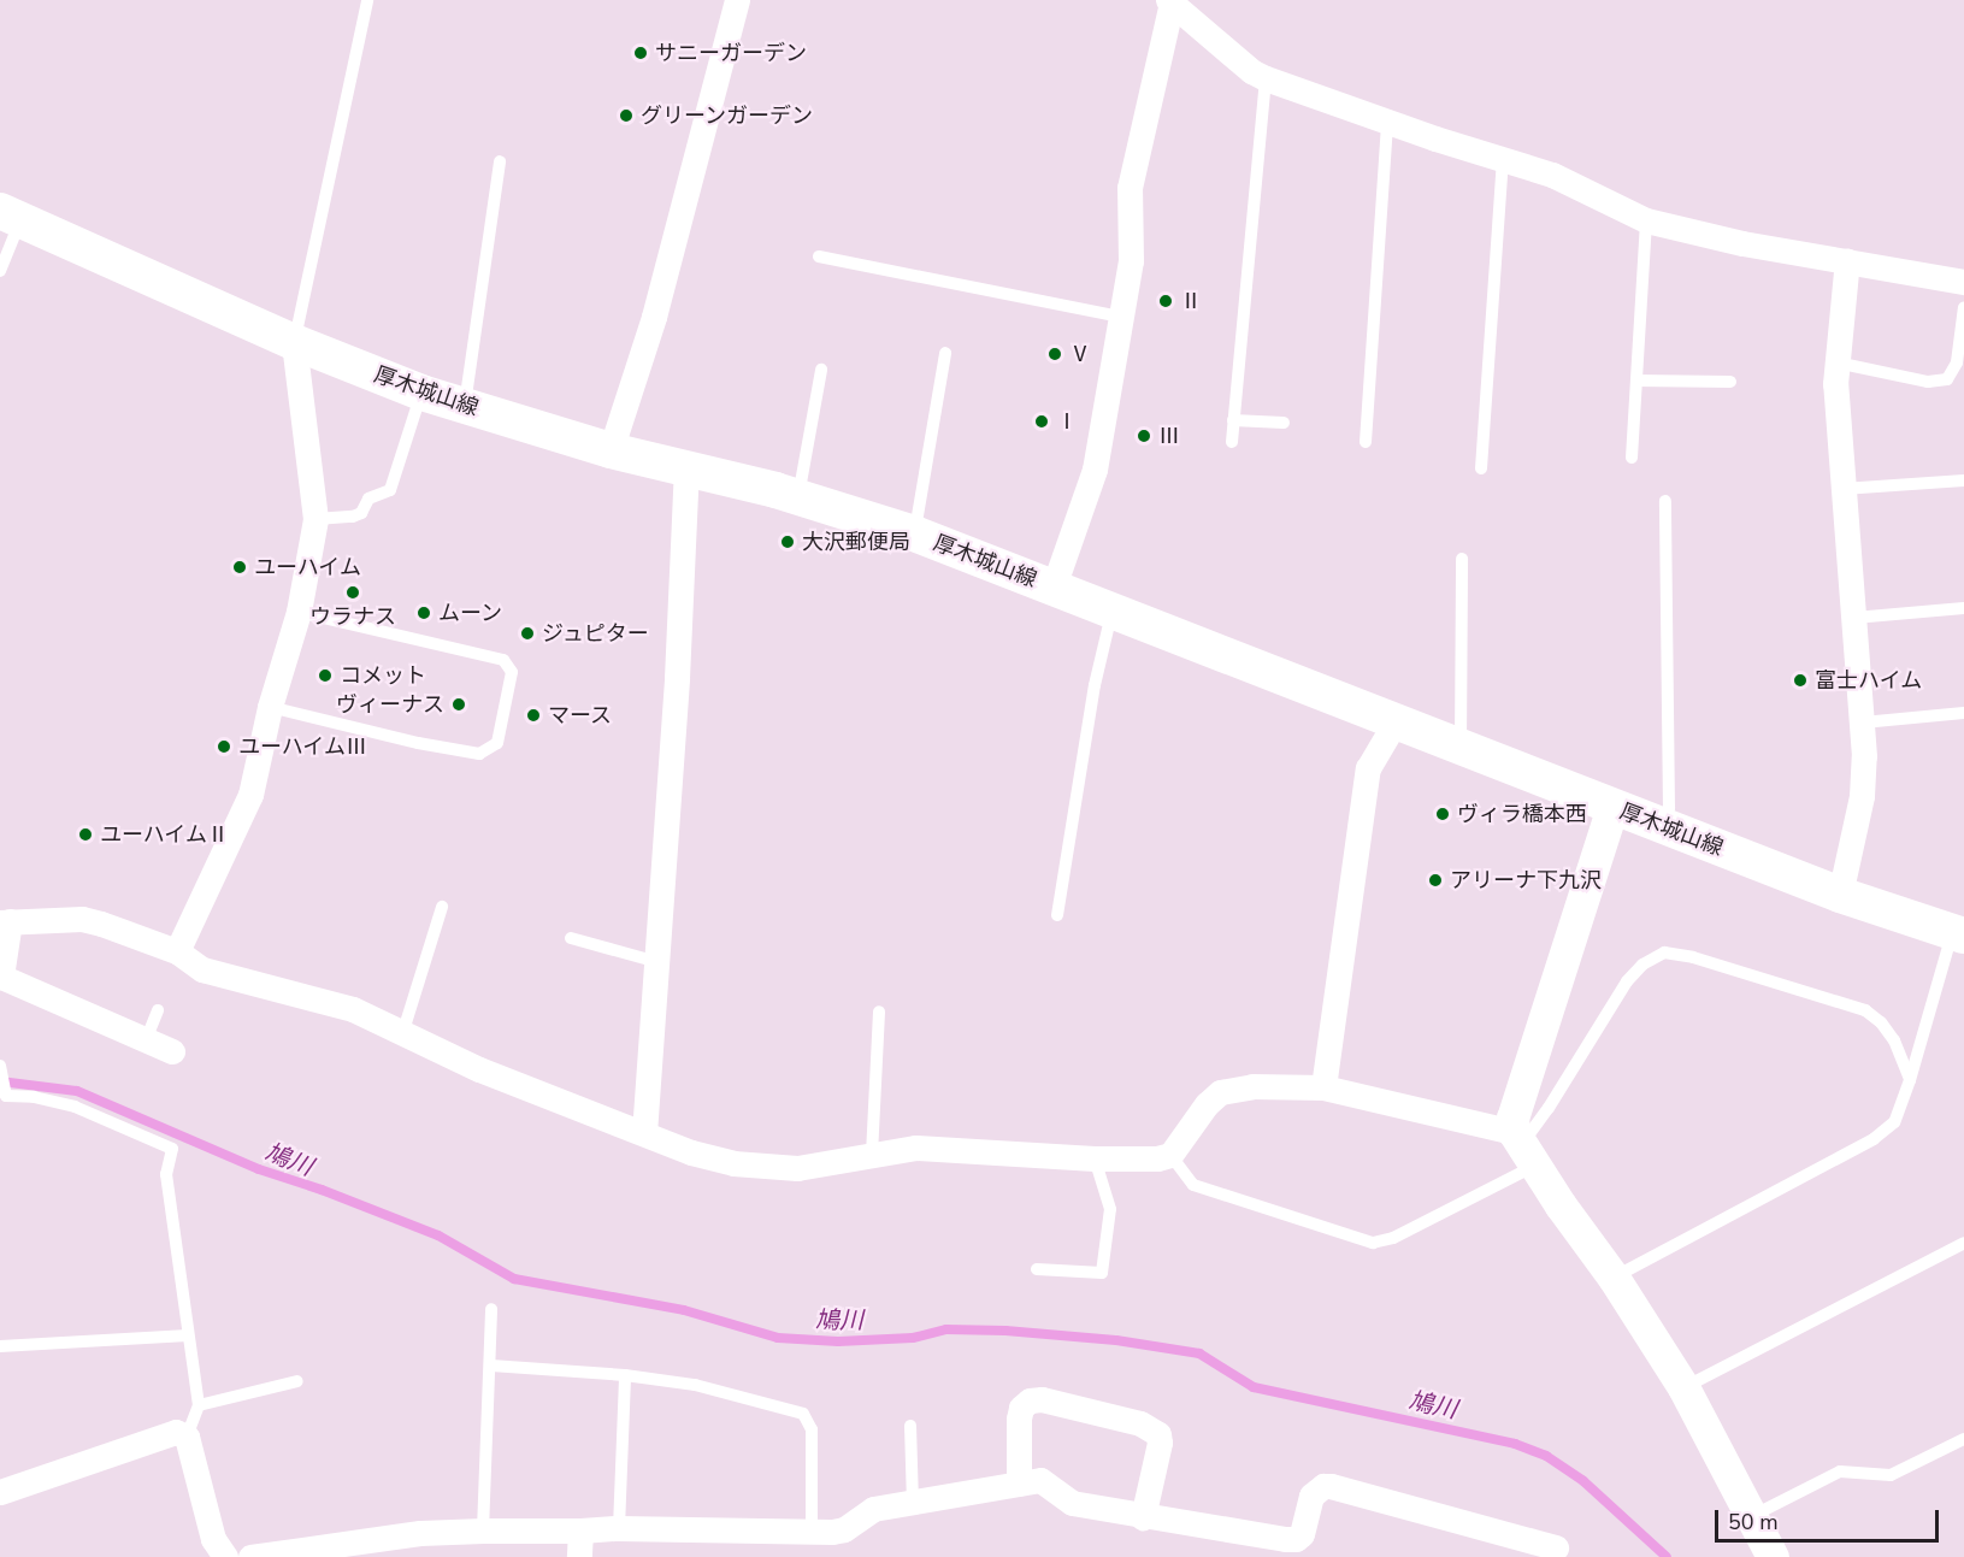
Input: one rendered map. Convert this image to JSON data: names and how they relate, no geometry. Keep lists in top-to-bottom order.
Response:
{
  "streets": {
    "main road": ["厚木城山線"]
  },
  "water": ["鳩川"],
  "places": [
    "サニーガーデン",
    "グリーンガーデン",
    "Ⅱ",
    "Ⅴ",
    "Ⅰ",
    "Ⅲ",
    "大沢郵便局",
    "ユーハイム",
    "ウラナス",
    "ムーン",
    "ジュピター",
    "コメット",
    "富士ハイム",
    "ヴィーナス",
    "マース",
    "ユーハイムⅢ",
    "ヴィラ橋本西",
    "ユーハイムⅡ",
    "アリーナ下九沢"
  ],
  "scale_bar": "50 m"
}
